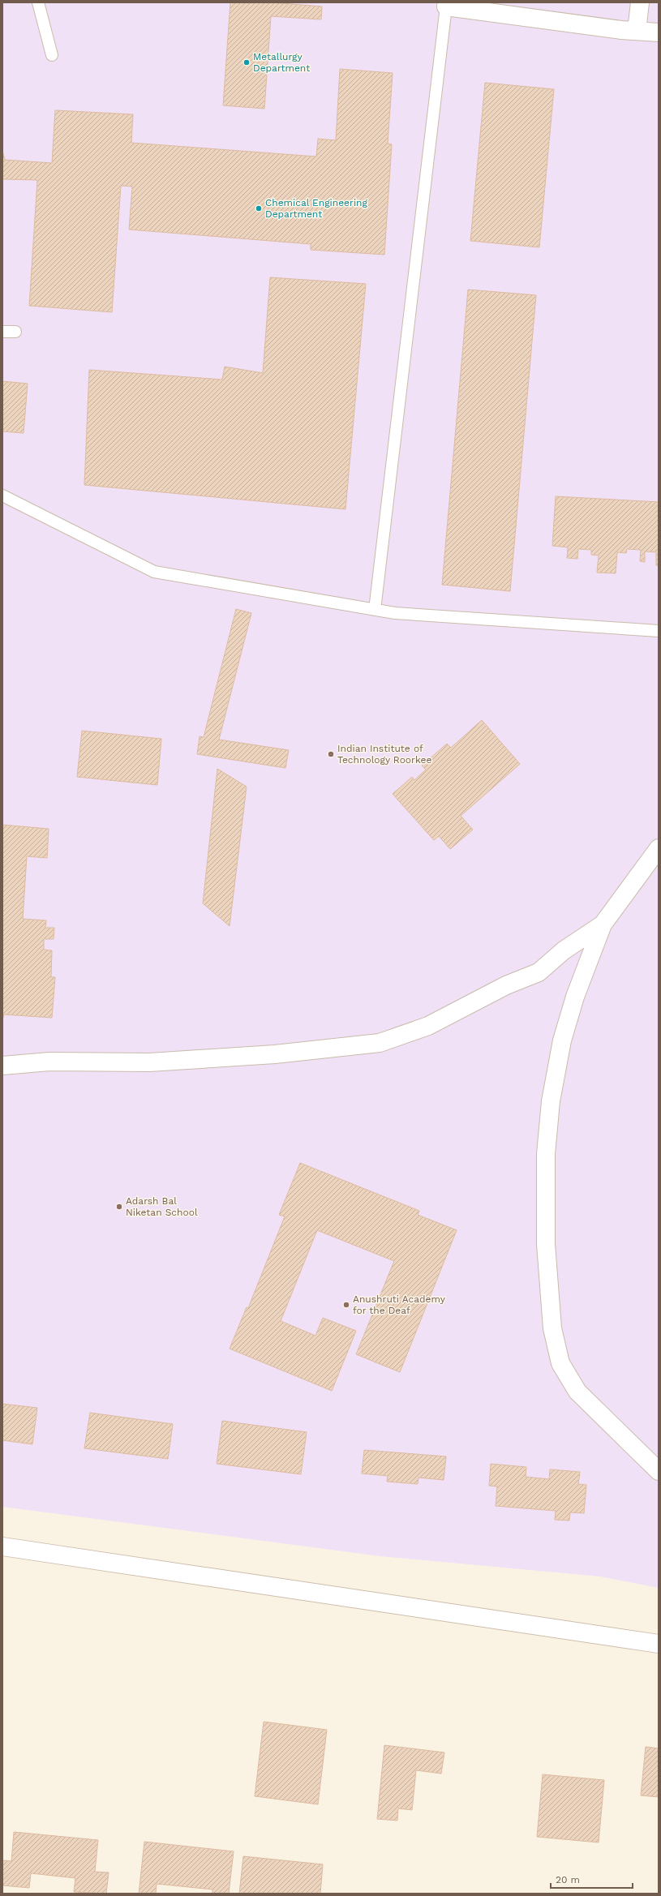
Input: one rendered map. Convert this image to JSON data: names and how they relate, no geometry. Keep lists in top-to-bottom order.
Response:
{
  "places": [
    "Metallurgy Department",
    "Chemical Engineering Department",
    "Indian Institute of Technology Roorkee",
    "Adarsh Bal Niketan School",
    "Anushruti Academy for the Deaf"
  ],
  "scale_bar": "20 m"
}
